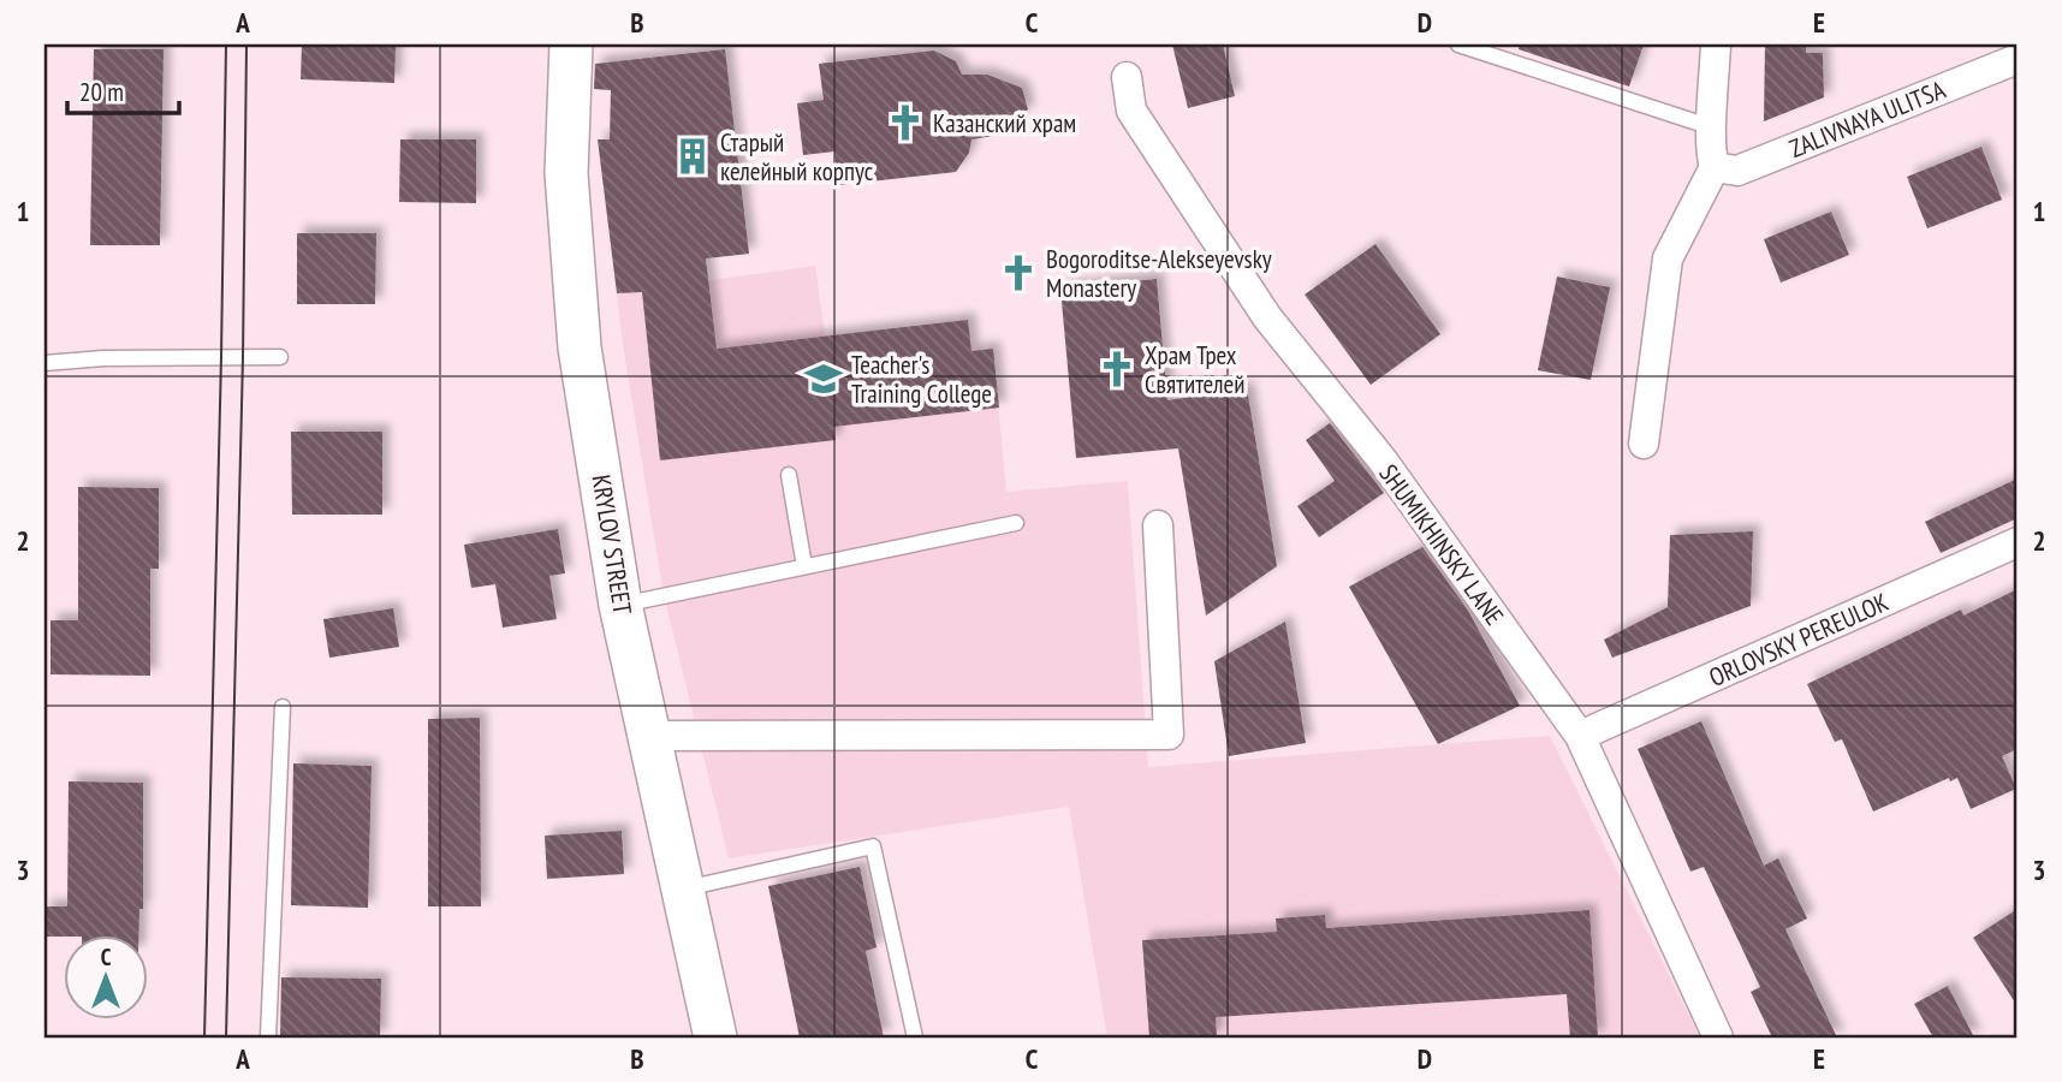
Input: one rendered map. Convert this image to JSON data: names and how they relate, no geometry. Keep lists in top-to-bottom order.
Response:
{
  "streets": {
    "main road": ["KRYLOV STREET"],
    "street": ["ZALIVNAYA ULITSA", "SHUMIKHINSKY LANE", "ORLOVSKY PEREULOK"]
  },
  "crossings": [
    ["SHUMIKHINSKY LANE", "ORLOVSKY PEREULOK"]
  ],
  "places": {
    "church": ["Казанский храм", "Bogoroditse-Alekseyevsky Monastery", "Храм Трех Святителей"],
    "building": ["Старый келейный корпус"],
    "school or university": ["Teacher's Training College"]
  },
  "scale_bar": "20 m",
  "north": "top",
  "grid": {
    "columns": [
      "A",
      "B",
      "C",
      "D",
      "E"
    ],
    "rows": ["1", "2", "3"]
  }
}
